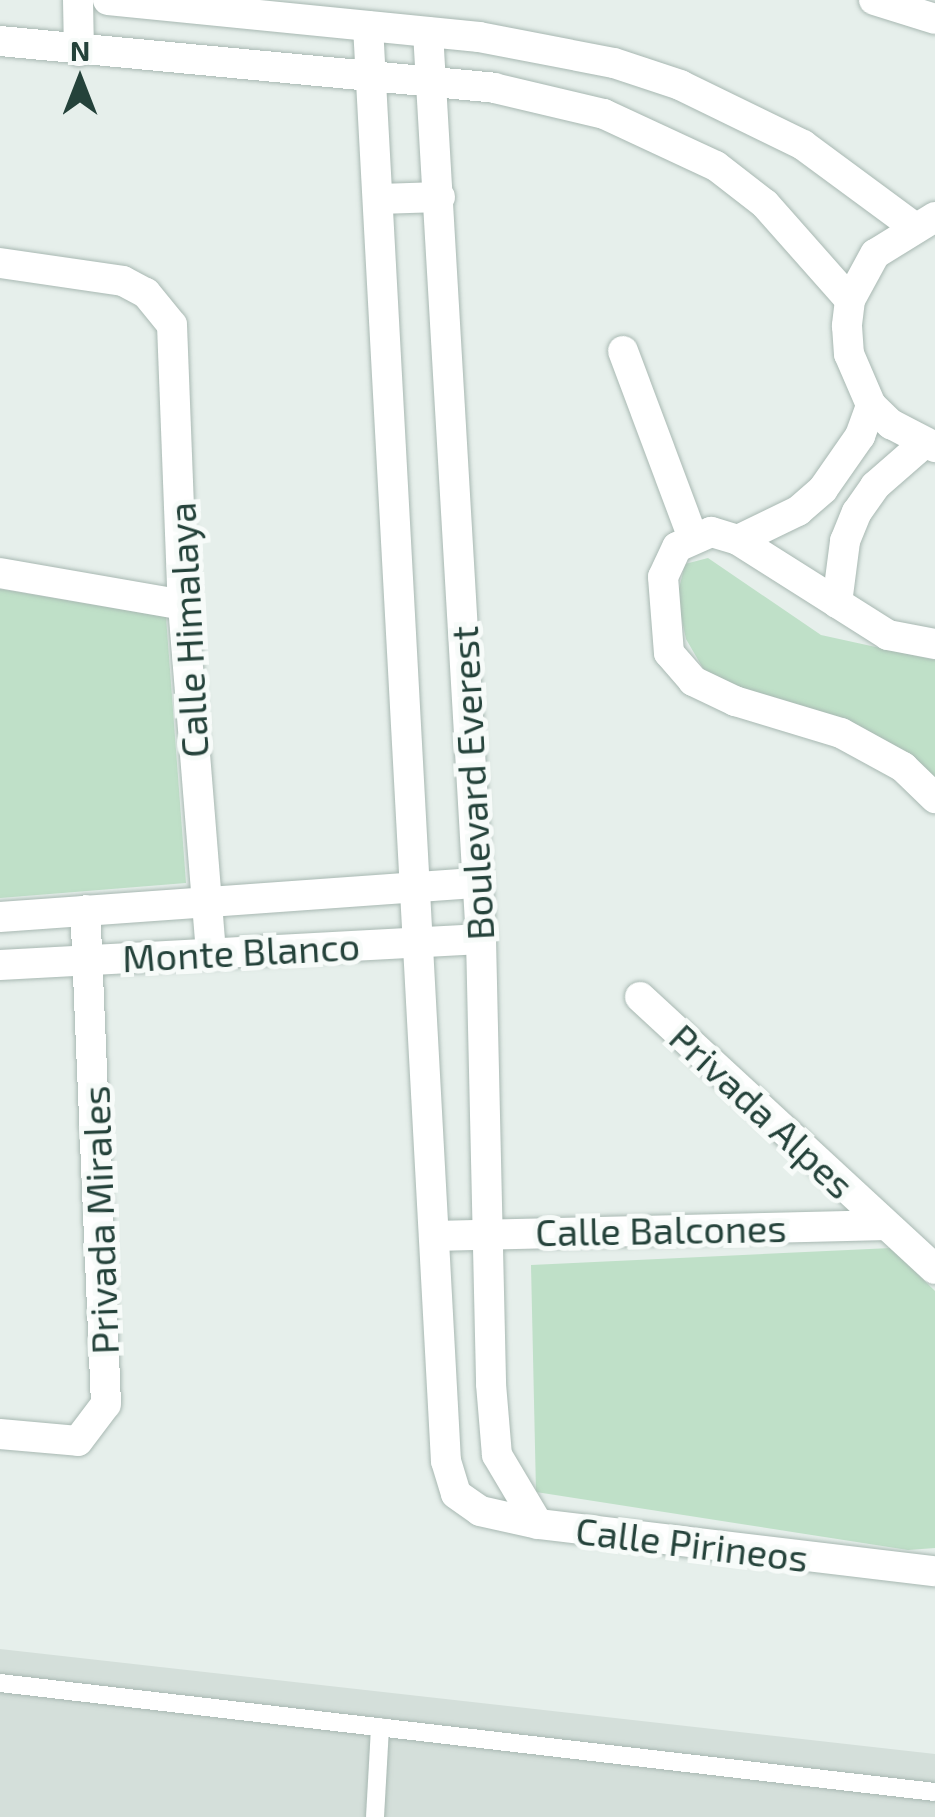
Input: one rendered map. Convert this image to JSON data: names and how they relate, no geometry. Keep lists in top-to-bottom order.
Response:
{
  "streets": {
    "street": [
      "Calle Himalaya",
      "Boulevard Everest",
      "Monte Blanco",
      "Privada Alpes",
      "Privada Mirales",
      "Calle Balcones",
      "Calle Pirineos"
    ]
  },
  "crossings": [
    ["Calle Himalaya", "Monte Blanco"],
    ["Boulevard Everest", "Monte Blanco"],
    ["Boulevard Everest", "Calle Balcones"],
    ["Boulevard Everest", "Calle Pirineos"],
    ["Monte Blanco", "Privada Mirales"],
    ["Privada Alpes", "Calle Balcones"]
  ],
  "north": "top"
}
